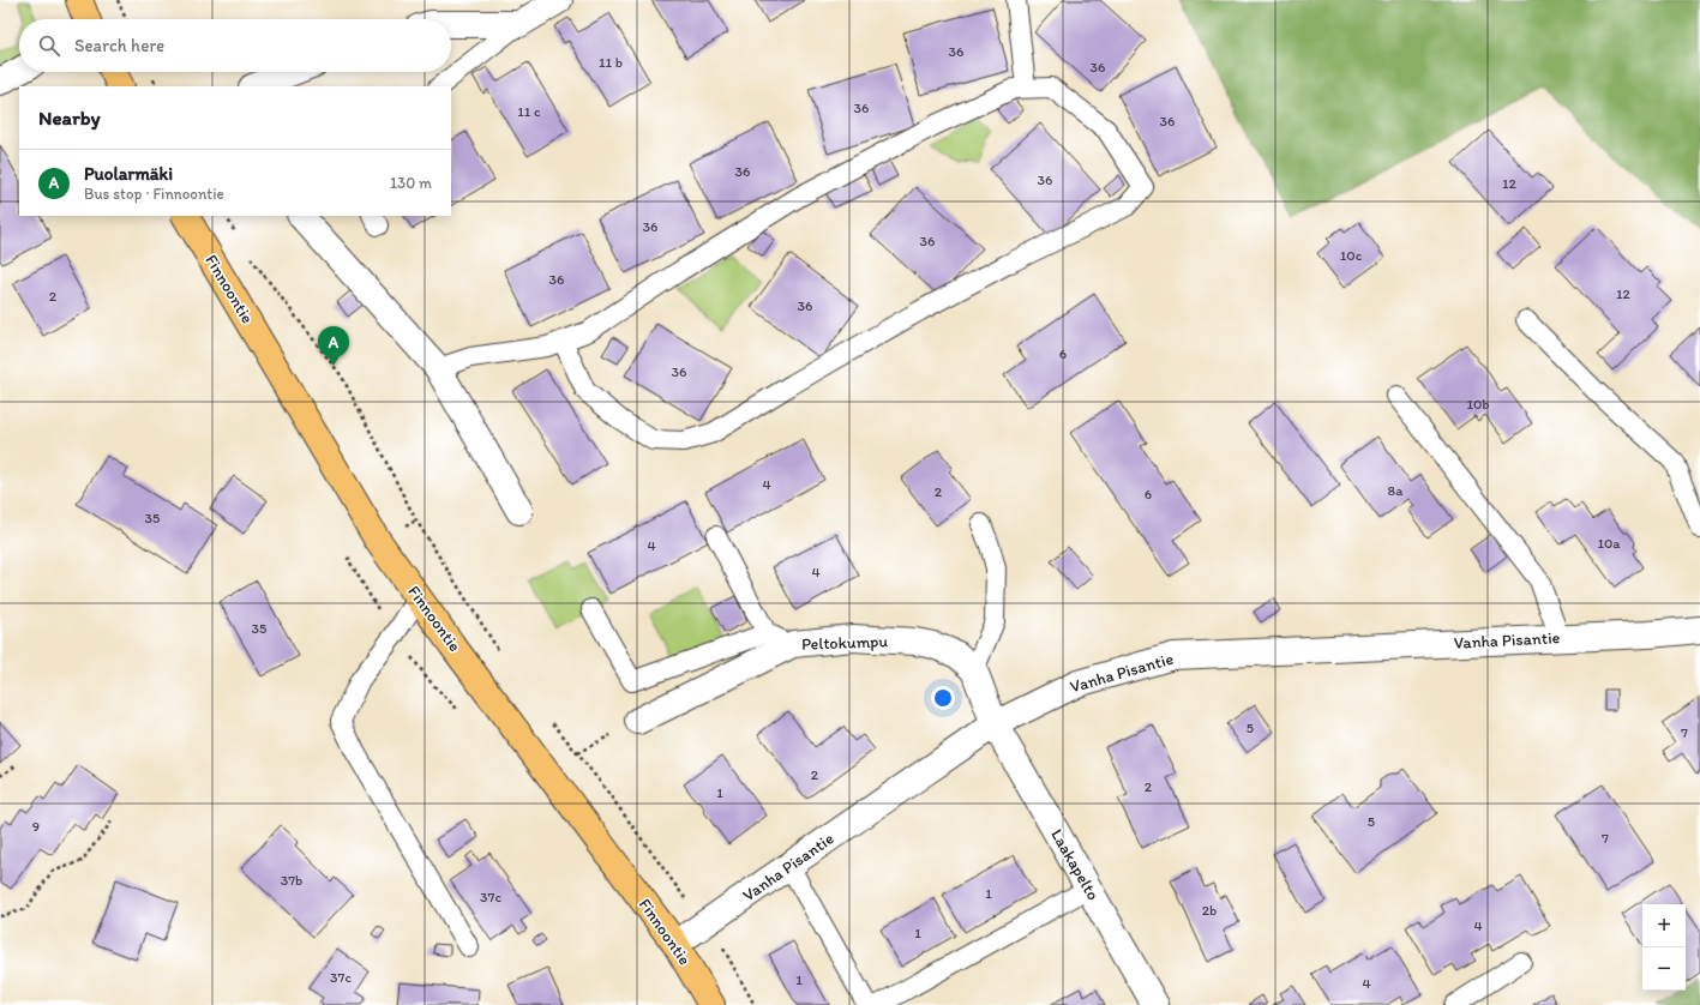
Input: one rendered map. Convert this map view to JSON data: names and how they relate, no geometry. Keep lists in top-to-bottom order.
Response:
{
  "streets": {
    "main road": ["Finnoontie"],
    "street": ["Vanha Pisantie", "Peltokumpu", "Laakapelto"]
  },
  "crossings": [
    ["Finnoontie", "Vanha Pisantie"],
    ["Vanha Pisantie", "Peltokumpu"],
    ["Vanha Pisantie", "Laakapelto"],
    ["Peltokumpu", "Laakapelto"]
  ],
  "house_numbers": [
    "36",
    "11 b",
    "36",
    "36",
    "11 c",
    "36",
    "36",
    "36",
    "12",
    "36",
    "36",
    "10c",
    "36",
    "12",
    "2",
    "36",
    "6",
    "36",
    "10b",
    "4",
    "8a",
    "2",
    "6",
    "35",
    "10a",
    "4",
    "4",
    "35",
    "5",
    "7",
    "2",
    "2",
    "1",
    "5",
    "9",
    "7",
    "37b",
    "1",
    "37c",
    "2b",
    "4",
    "1",
    "37c",
    "1",
    "4"
  ],
  "page": {
    "search": "Search here",
    "heading": "Nearby",
    "list": [
      {
        "mark": "A",
        "name": "Puolarmäki",
        "note": "Bus stop · Finnoontie",
        "value": "130 m"
      }
    ],
    "pins": "A",
    "map_buttons": ["+", "−"]
  }
}
